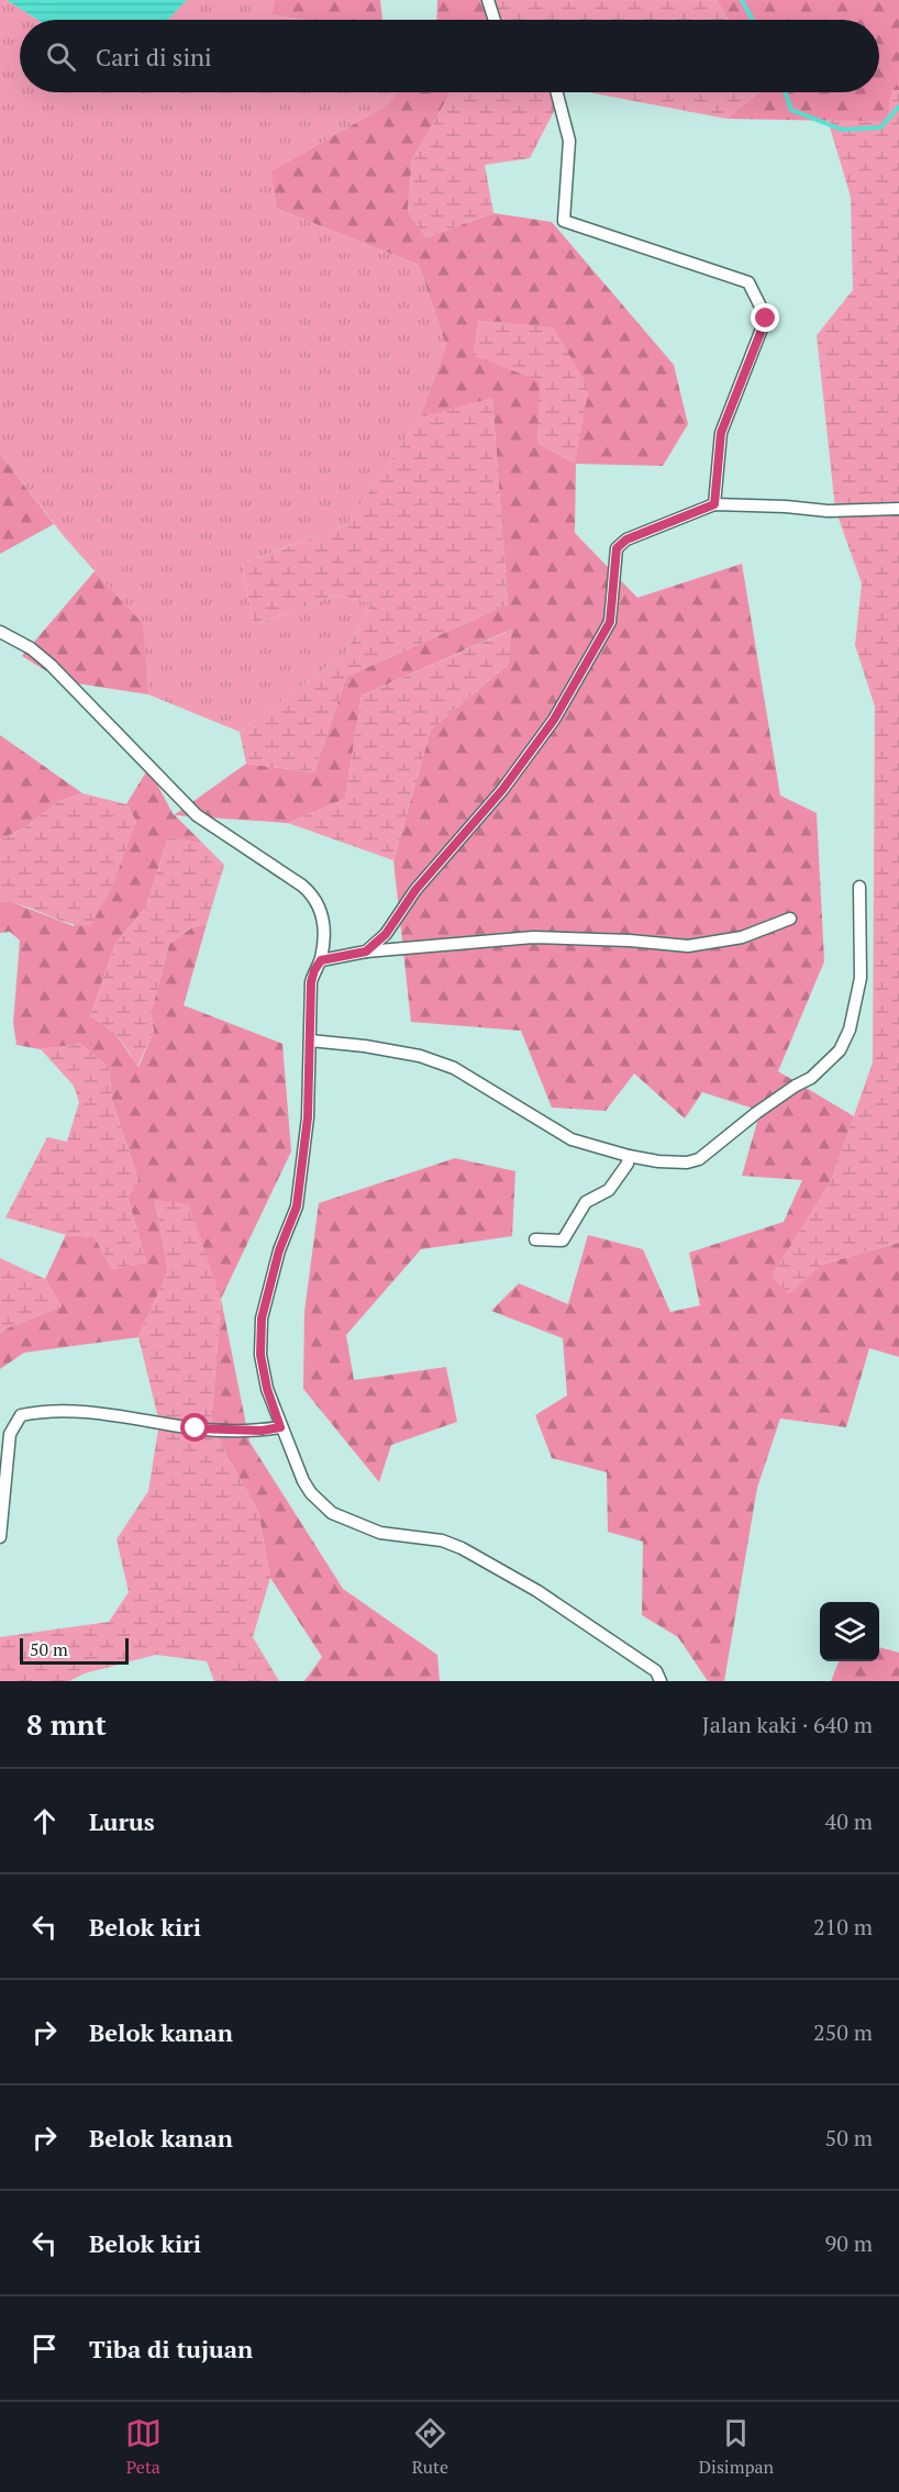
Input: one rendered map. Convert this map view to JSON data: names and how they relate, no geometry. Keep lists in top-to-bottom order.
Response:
{
  "scale_bar": "50 m",
  "page": {
    "search": "Cari di sini",
    "scale": "50 m",
    "heading": ["8 mnt", "Jalan kaki · 640 m"],
    "list": [
      ["Lurus", "40 m"],
      ["Belok kiri", "210 m"],
      ["Belok kanan", "250 m"],
      ["Belok kanan", "50 m"],
      ["Belok kiri", "90 m"],
      "Tiba di tujuan"
    ],
    "nav": ["Peta", "Rute", "Disimpan"]
  }
}
